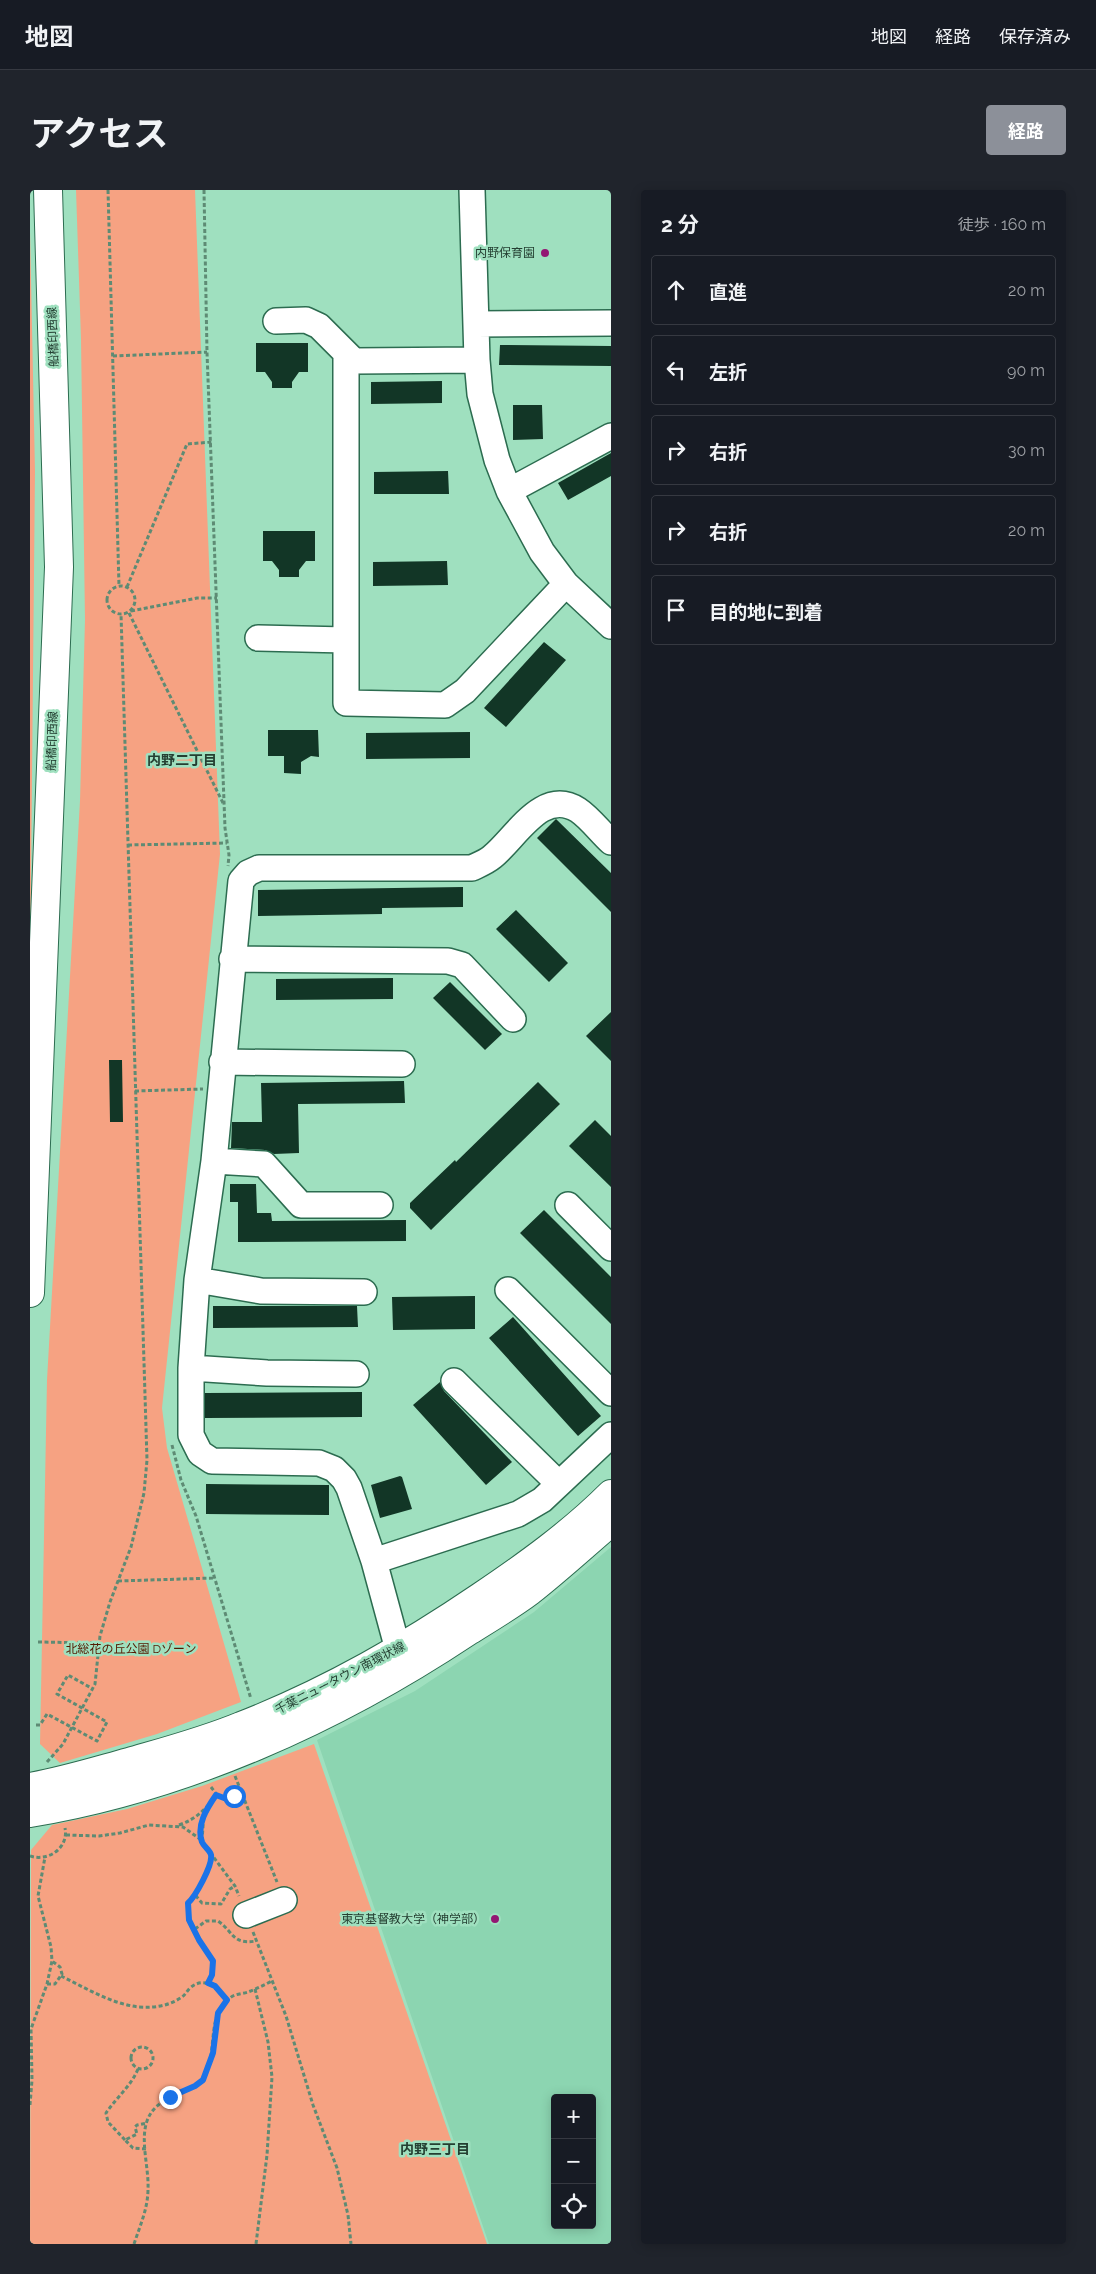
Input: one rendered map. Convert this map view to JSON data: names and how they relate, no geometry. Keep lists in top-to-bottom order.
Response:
{
  "streets": {
    "main road": ["船橋印西線", "千葉ニュータウン南環状線"]
  },
  "districts": ["内野二丁目", "内野三丁目"],
  "parks": ["北総花の丘公園 Dゾーン"],
  "places": ["内野保育園", "東京基督教大学（神学部）"],
  "page": {
    "header": "地図",
    "nav": ["地図", "経路", "保存済み"],
    "title": "アクセス",
    "buttons": "経路",
    "heading": ["2 分", "徒歩 · 160 m"],
    "list": [
      ["直進", "20 m"],
      ["左折", "90 m"],
      ["右折", "30 m"],
      ["右折", "20 m"],
      "目的地に到着"
    ],
    "map_buttons": ["+", "−"]
  }
}
